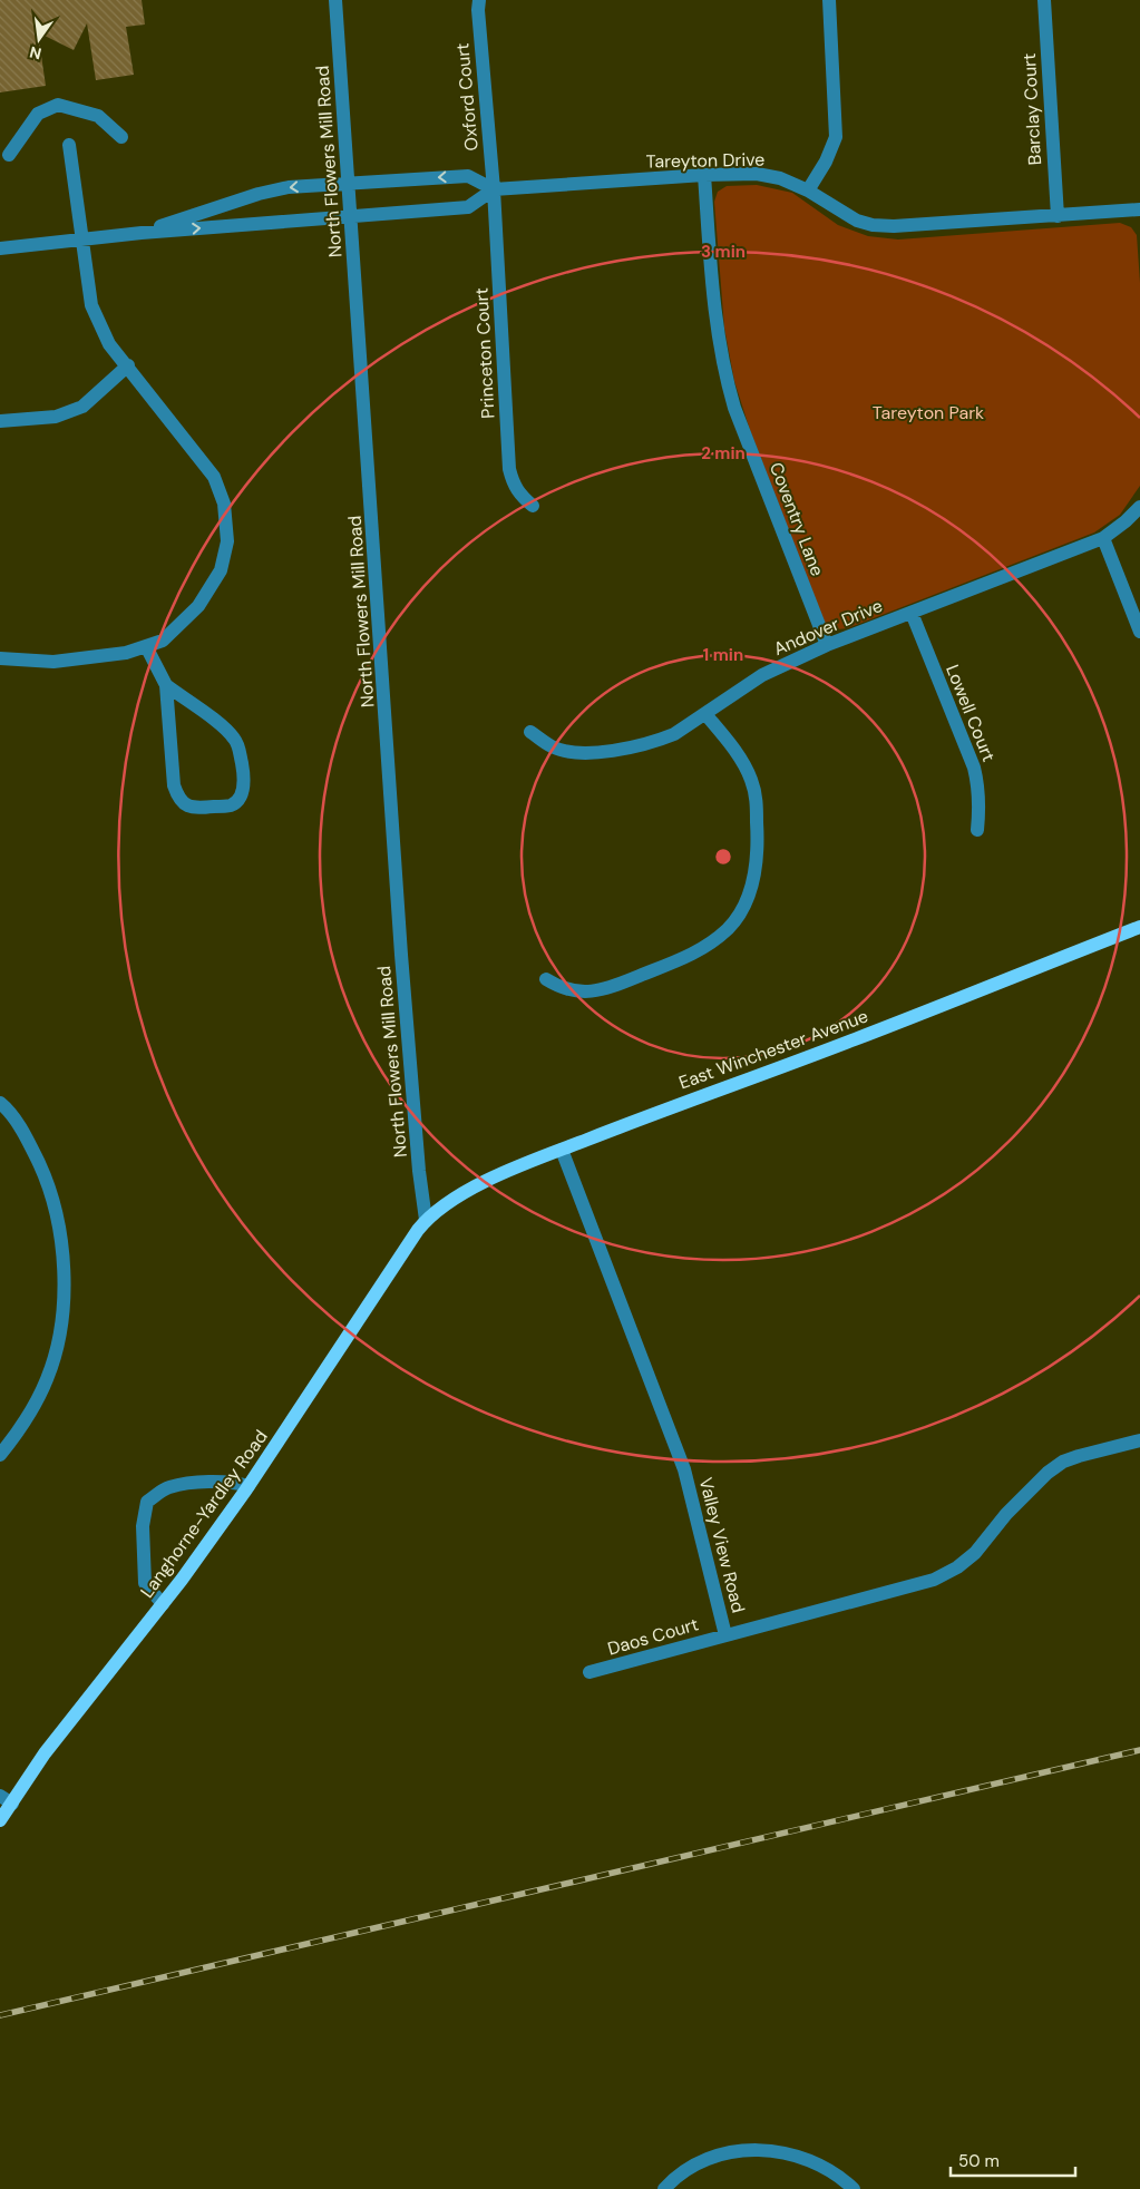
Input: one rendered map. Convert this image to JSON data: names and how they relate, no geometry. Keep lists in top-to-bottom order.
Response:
{
  "streets": {
    "main road": ["East Winchester Avenue", "Langhorne-Yardley Road"],
    "street": [
      "Oxford Court",
      "Barclay Court",
      "Tareyton Drive",
      "North Flowers Mill Road",
      "Princeton Court",
      "Coventry Lane",
      "Andover Drive",
      "Lowell Court",
      "Valley View Road",
      "Daos Court"
    ]
  },
  "crossings": [
    ["Oxford Court", "Tareyton Drive"],
    ["Oxford Court", "Princeton Court"],
    ["Barclay Court", "Tareyton Drive"],
    ["Tareyton Drive", "Princeton Court"],
    ["Tareyton Drive", "Coventry Lane"],
    ["North Flowers Mill Road", "East Winchester Avenue"],
    ["North Flowers Mill Road", "Langhorne-Yardley Road"],
    ["Coventry Lane", "Andover Drive"],
    ["Andover Drive", "Lowell Court"],
    ["East Winchester Avenue", "Langhorne-Yardley Road"],
    ["East Winchester Avenue", "Valley View Road"],
    ["Valley View Road", "Daos Court"]
  ],
  "parks": ["Tareyton Park"],
  "scale_bar": "50 m",
  "north": "bottom",
  "rings": ["3 min", "2 min", "1 min"]
}
